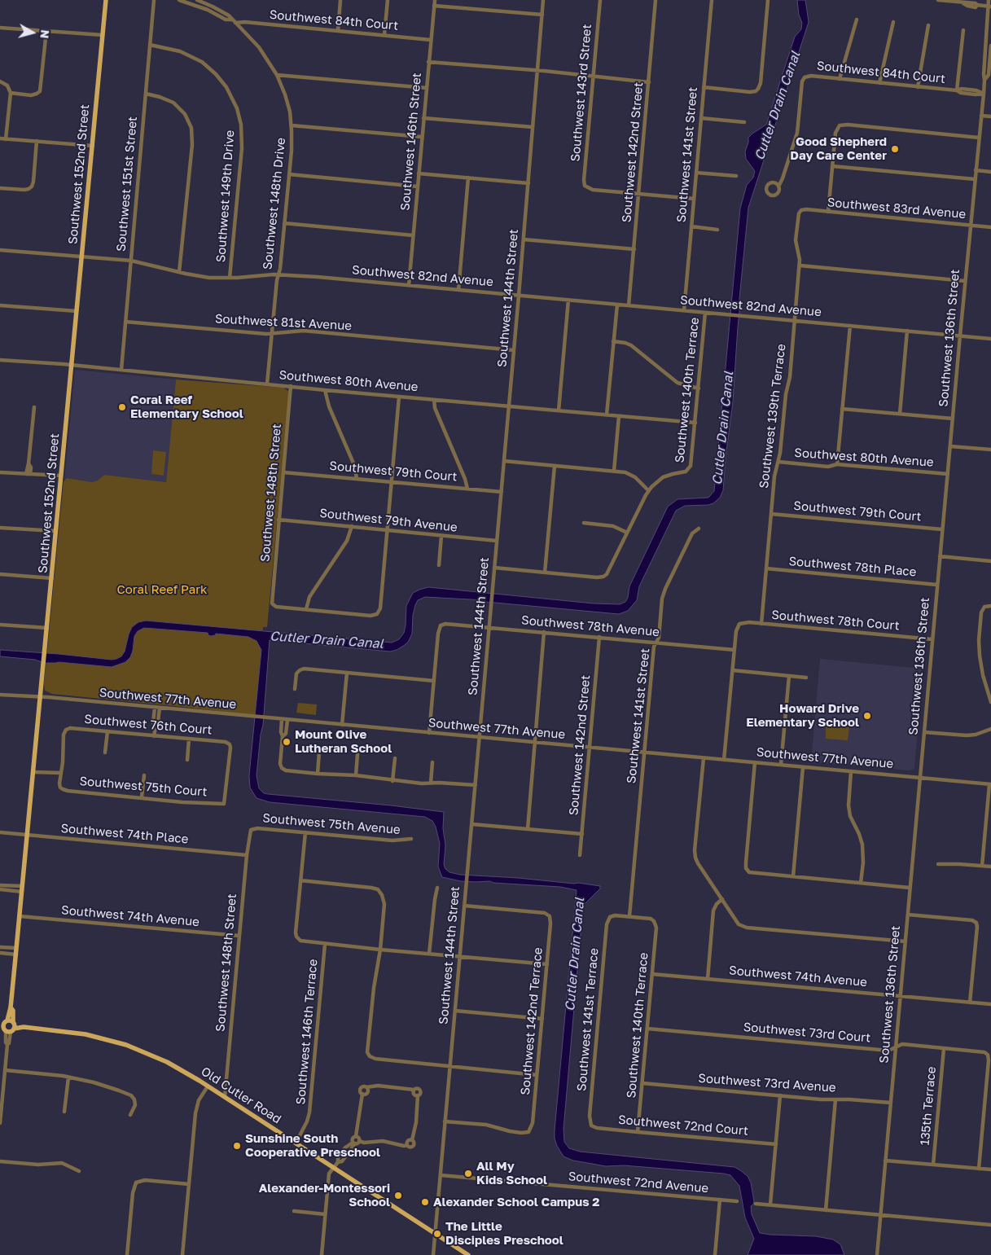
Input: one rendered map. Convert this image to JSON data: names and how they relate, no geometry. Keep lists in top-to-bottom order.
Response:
{
  "streets": {
    "main road": ["Southwest 152nd Street", "Old Cutler Road"],
    "street": [
      "Southwest 84th Court",
      "Southwest 143rd Street",
      "Southwest 146th Street",
      "Southwest 142nd Street",
      "Southwest 141st Street",
      "Southwest 151st Street",
      "Southwest 149th Drive",
      "Southwest 148th Drive",
      "Southwest 83rd Avenue",
      "Southwest 82nd Avenue",
      "Southwest 144th Street",
      "Southwest 81st Avenue",
      "Southwest 136th Street",
      "Southwest 80th Avenue",
      "Southwest 140th Terrace",
      "Southwest 139th Terrace",
      "Southwest 79th Court",
      "Southwest 148th Street",
      "Southwest 79th Avenue",
      "Southwest 78th Place",
      "Southwest 78th Court",
      "Southwest 78th Avenue",
      "Southwest 77th Avenue",
      "Southwest 76th Court",
      "Southwest 75th Court",
      "Southwest 75th Avenue",
      "Southwest 74th Place",
      "Southwest 74th Avenue",
      "Southwest 141st Terrace",
      "Southwest 142nd Terrace",
      "Southwest 146th Terrace",
      "Southwest 73rd Court",
      "Southwest 73rd Avenue",
      "135th Terrace",
      "Southwest 72nd Court",
      "Southwest 72nd Avenue"
    ]
  },
  "crossings": [
    ["Southwest 84th Court", "Southwest 146th Street"],
    ["Southwest 84th Court", "Southwest 148th Drive"],
    ["Southwest 84th Court", "Southwest 136th Street"],
    ["Southwest 143rd Street", "Southwest 142nd Street"],
    ["Southwest 146th Street", "Southwest 82nd Avenue"],
    ["Southwest 142nd Street", "Southwest 82nd Avenue"],
    ["Southwest 142nd Street", "Southwest 78th Avenue"],
    ["Southwest 142nd Street", "Southwest 77th Avenue"],
    ["Southwest 141st Street", "Southwest 82nd Avenue"],
    ["Southwest 141st Street", "Southwest 140th Terrace"],
    ["Southwest 141st Street", "Southwest 78th Avenue"],
    ["Southwest 141st Street", "Southwest 77th Avenue"],
    ["Southwest 141st Street", "Southwest 141st Terrace"],
    ["Southwest 152nd Street", "Southwest 82nd Avenue"],
    ["Southwest 152nd Street", "Southwest 80th Avenue"],
    ["Southwest 152nd Street", "Southwest 77th Avenue"],
    ["Southwest 152nd Street", "Southwest 74th Place"],
    ["Southwest 152nd Street", "Southwest 74th Avenue"],
    ["Southwest 152nd Street", "Old Cutler Road"],
    ["Southwest 151st Street", "Southwest 149th Drive"],
    ["Southwest 151st Street", "Southwest 82nd Avenue"],
    ["Southwest 151st Street", "Southwest 81st Avenue"],
    ["Southwest 151st Street", "Southwest 80th Avenue"],
    ["Southwest 149th Drive", "Southwest 82nd Avenue"],
    ["Southwest 148th Drive", "Southwest 82nd Avenue"],
    ["Southwest 148th Drive", "Southwest 81st Avenue"],
    ["Southwest 148th Drive", "Southwest 80th Avenue"],
    ["Southwest 83rd Avenue", "Southwest 136th Street"],
    ["Southwest 83rd Avenue", "Southwest 139th Terrace"],
    ["Southwest 82nd Avenue", "Southwest 144th Street"],
    ["Southwest 82nd Avenue", "Southwest 136th Street"],
    ["Southwest 82nd Avenue", "Southwest 140th Terrace"],
    ["Southwest 82nd Avenue", "Southwest 139th Terrace"],
    ["Southwest 144th Street", "Southwest 81st Avenue"],
    ["Southwest 144th Street", "Southwest 80th Avenue"],
    ["Southwest 144th Street", "Southwest 79th Court"],
    ["Southwest 144th Street", "Southwest 79th Avenue"],
    ["Southwest 144th Street", "Southwest 78th Avenue"],
    ["Southwest 144th Street", "Southwest 77th Avenue"],
    ["Southwest 144th Street", "Southwest 142nd Terrace"],
    ["Southwest 144th Street", "Old Cutler Road"],
    ["Southwest 144th Street", "Southwest 72nd Avenue"],
    ["Southwest 136th Street", "Southwest 80th Avenue"],
    ["Southwest 136th Street", "Southwest 79th Court"],
    ["Southwest 136th Street", "Southwest 78th Place"],
    ["Southwest 136th Street", "Southwest 78th Court"],
    ["Southwest 136th Street", "Southwest 77th Avenue"],
    ["Southwest 136th Street", "Southwest 74th Avenue"],
    ["Southwest 136th Street", "Southwest 73rd Court"],
    ["Southwest 136th Street", "Southwest 73rd Avenue"],
    ["Southwest 80th Avenue", "Southwest 140th Terrace"],
    ["Southwest 80th Avenue", "Southwest 139th Terrace"],
    ["Southwest 80th Avenue", "Southwest 148th Street"],
    ["Southwest 140th Terrace", "Southwest 74th Avenue"],
    ["Southwest 140th Terrace", "Southwest 141st Terrace"],
    ["Southwest 140th Terrace", "Southwest 73rd Court"],
    ["Southwest 140th Terrace", "Southwest 73rd Avenue"],
    ["Southwest 140th Terrace", "Southwest 72nd Court"],
    ["Southwest 139th Terrace", "Southwest 79th Court"],
    ["Southwest 139th Terrace", "Southwest 78th Place"],
    ["Southwest 139th Terrace", "Southwest 78th Court"],
    ["Southwest 79th Court", "Southwest 148th Street"],
    ["Southwest 148th Street", "Southwest 79th Avenue"],
    ["Southwest 148th Street", "Southwest 75th Avenue"],
    ["Southwest 148th Street", "Southwest 74th Place"],
    ["Southwest 148th Street", "Southwest 74th Avenue"],
    ["Southwest 148th Street", "Old Cutler Road"],
    ["Southwest 78th Court", "Southwest 78th Avenue"],
    ["Southwest 76th Court", "Southwest 75th Court"],
    ["Southwest 141st Terrace", "Southwest 72nd Court"],
    ["Southwest 146th Terrace", "Old Cutler Road"],
    ["Southwest 73rd Court", "135th Terrace"]
  ],
  "water": ["Cutler Drain Canal"],
  "parks": ["Coral Reef Park"],
  "places": [
    "Good Shepherd Day Care Center",
    "Coral Reef Elementary School",
    "Howard Drive Elementary School",
    "Mount Olive Lutheran School",
    "Sunshine South Cooperative Preschool",
    "All My Kids School",
    "Alexander-Montessori School",
    "Alexander School Campus 2",
    "The Little Disciples Preschool"
  ],
  "north": "right"
}
